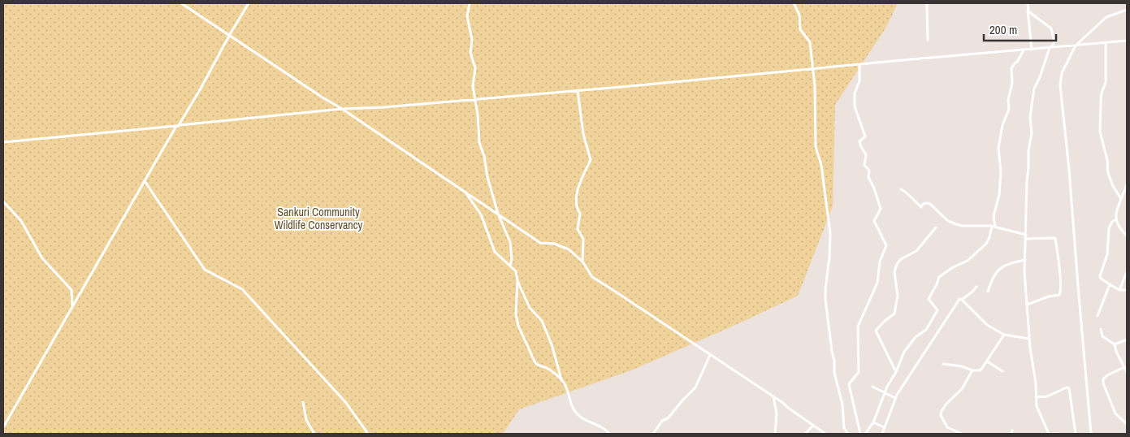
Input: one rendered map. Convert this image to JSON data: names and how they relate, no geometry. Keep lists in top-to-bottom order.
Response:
{
  "parks": ["Sankuri Community Wildlife Conservancy"],
  "scale_bar": "200 m"
}
